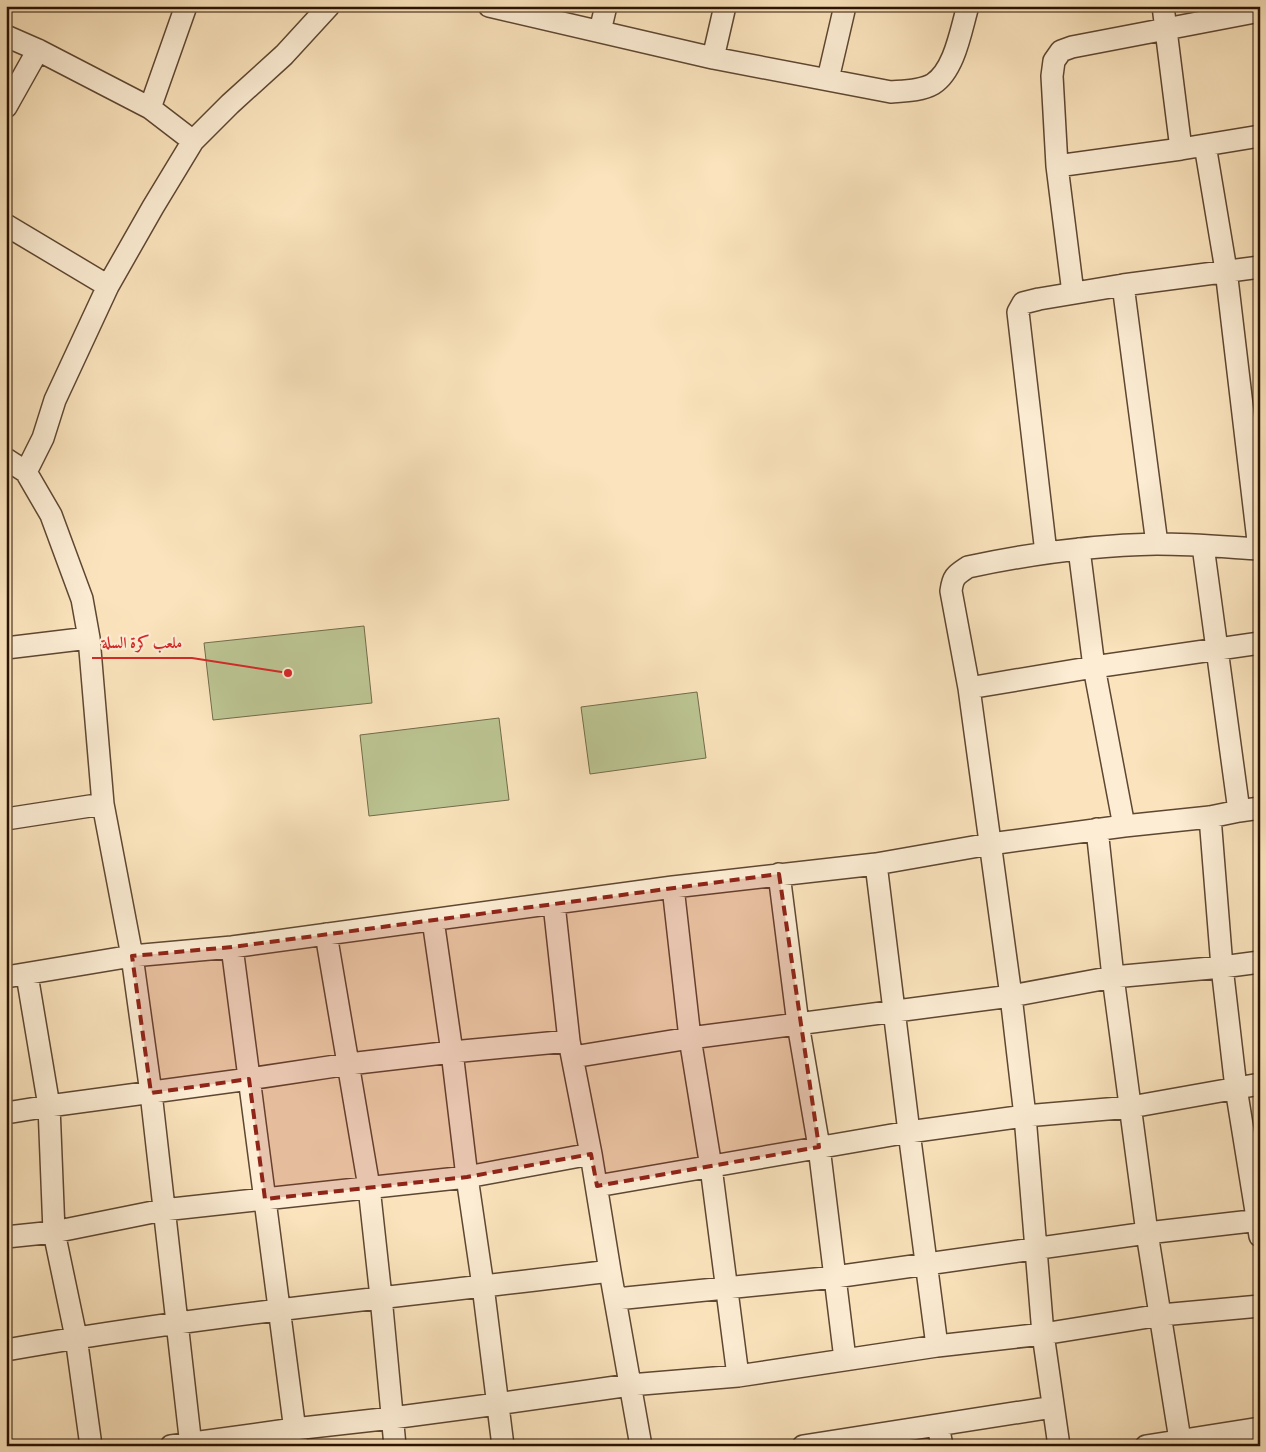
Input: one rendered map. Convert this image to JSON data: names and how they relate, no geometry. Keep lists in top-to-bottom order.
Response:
{
  "places": ["ملعب كرة السلة"]
}
